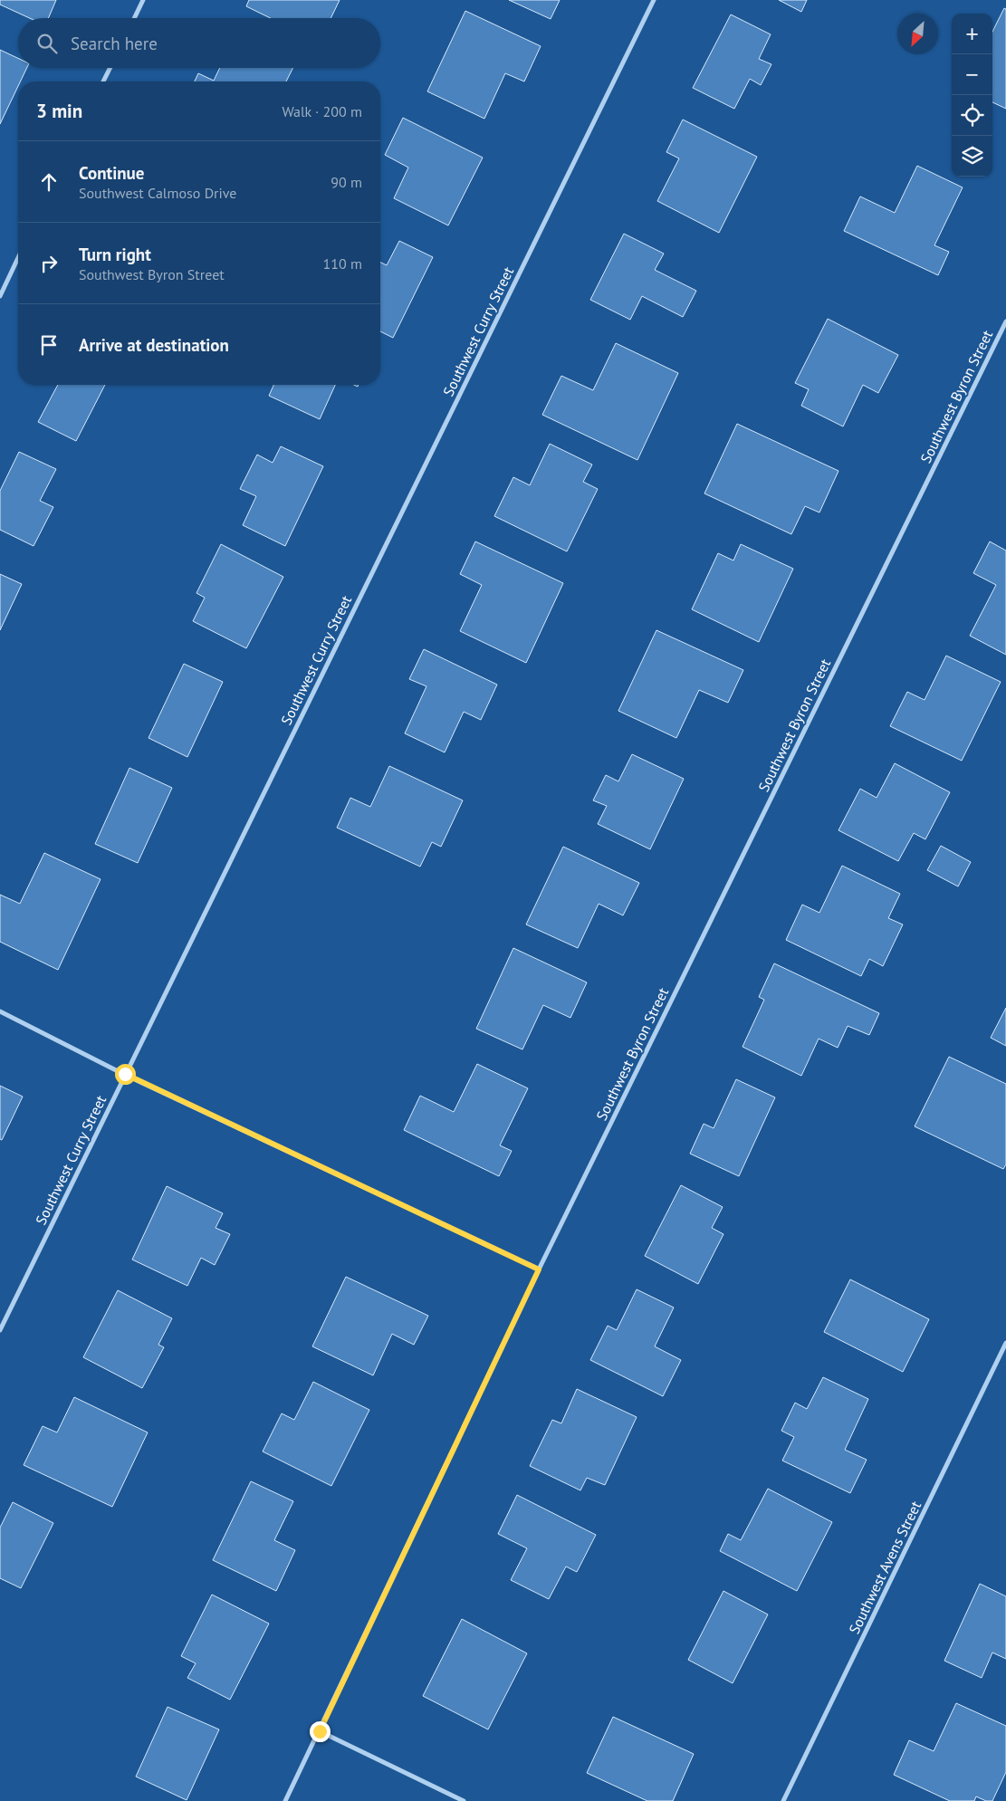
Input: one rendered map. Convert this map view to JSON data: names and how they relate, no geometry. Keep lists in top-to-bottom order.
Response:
{
  "streets": {
    "street": ["Southwest Curry Street", "Southwest Byron Street", "Southwest Avens Street"]
  },
  "north": "bottom left",
  "page": {
    "map_buttons": ["+", "−"],
    "search": "Search here",
    "heading": ["3 min", "Walk · 200 m"],
    "list": [
      ["Continue", "Southwest Calmoso Drive", "90 m"],
      ["Turn right", "Southwest Byron Street", "110 m"],
      "Arrive at destination"
    ]
  }
}
